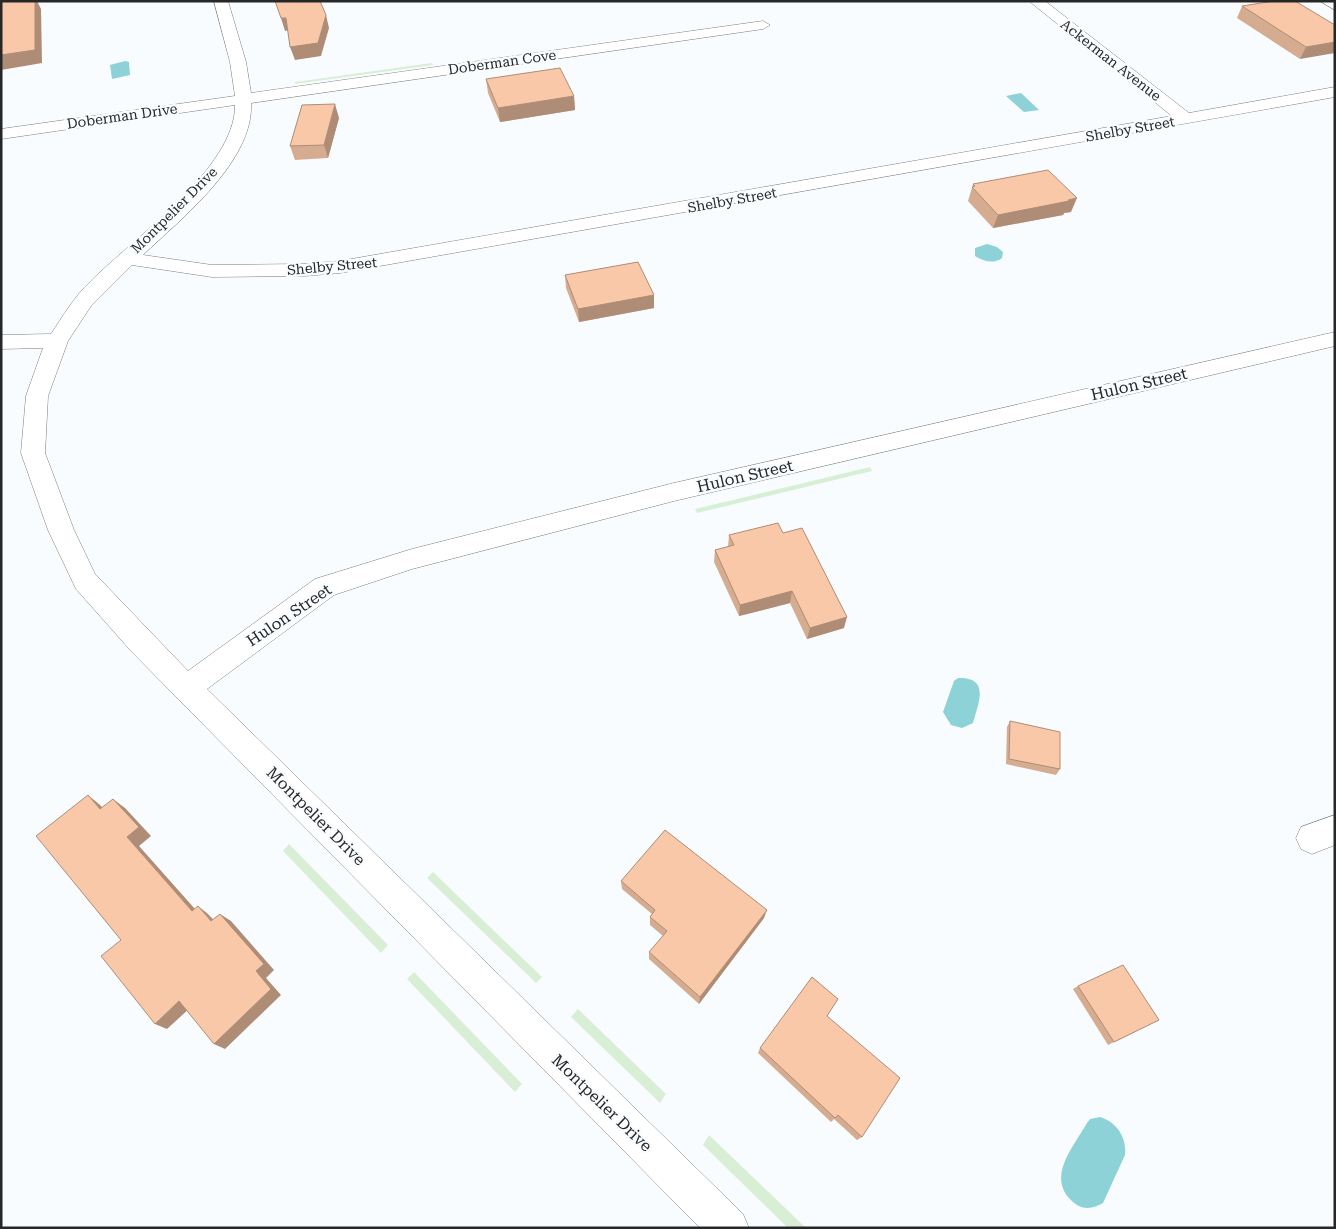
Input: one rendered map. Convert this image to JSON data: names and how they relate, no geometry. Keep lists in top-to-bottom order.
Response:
{
  "streets": {
    "street": [
      "Ackerman Avenue",
      "Doberman Cove",
      "Doberman Drive",
      "Shelby Street",
      "Montpelier Drive",
      "Hulon Street"
    ]
  },
  "crossings": [
    ["Ackerman Avenue", "Shelby Street"],
    ["Doberman Cove", "Doberman Drive"],
    ["Doberman Cove", "Montpelier Drive"],
    ["Doberman Drive", "Montpelier Drive"],
    ["Shelby Street", "Montpelier Drive"],
    ["Montpelier Drive", "Hulon Street"]
  ]
}
